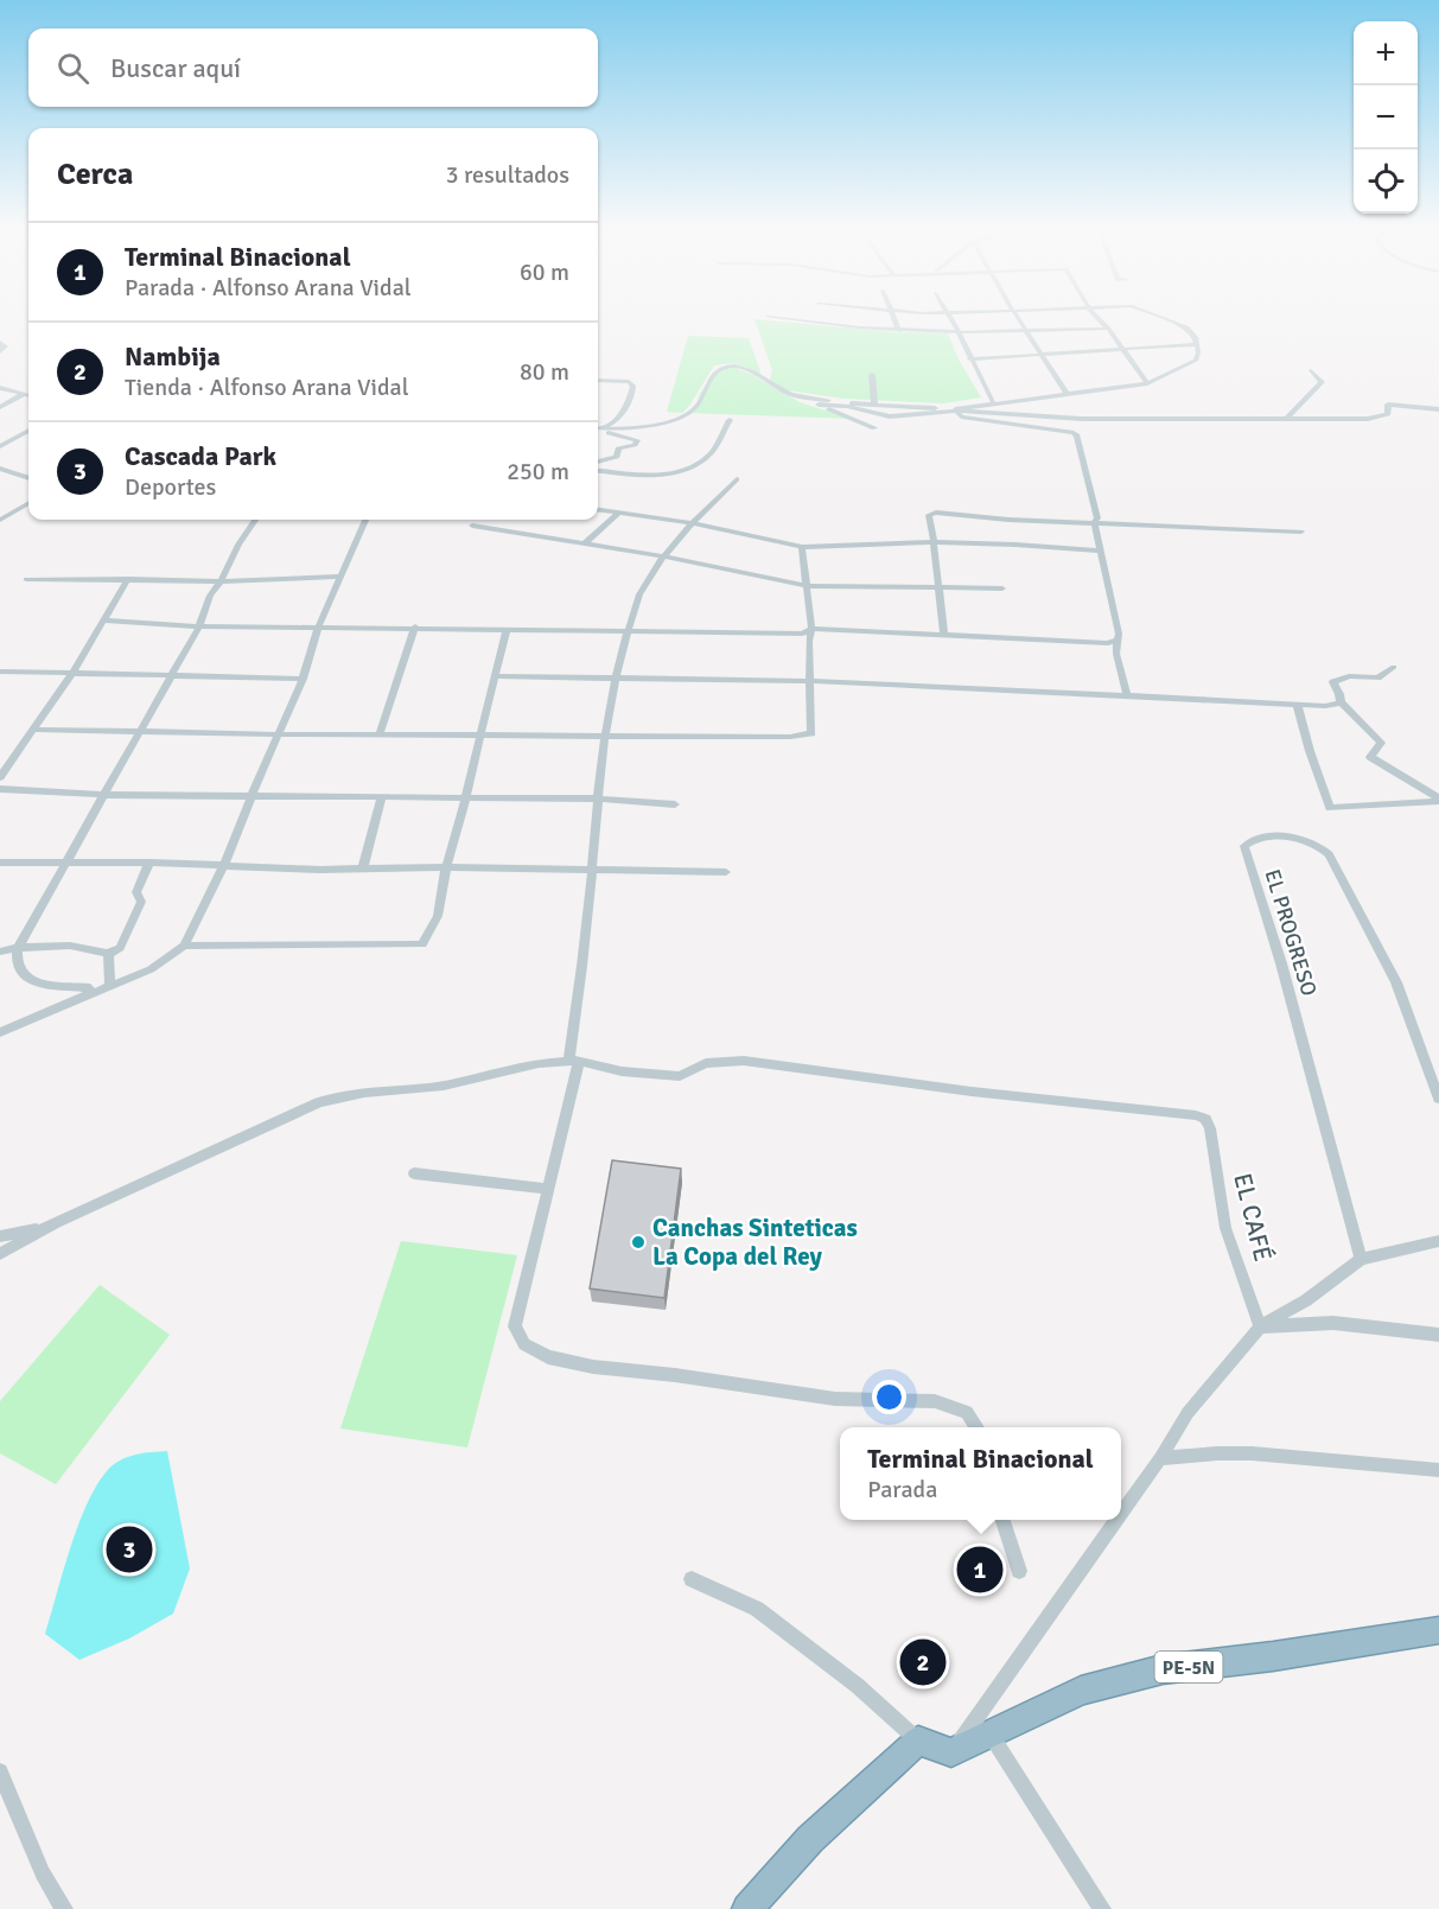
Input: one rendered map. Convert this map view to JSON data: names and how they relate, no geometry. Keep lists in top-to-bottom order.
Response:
{
  "streets": {
    "highway": ["PE-5N"],
    "street": ["EL PROGRESO", "EL CAFÉ"]
  },
  "places": ["Canchas Sinteticas La Copa del Rey"],
  "page": {
    "map_buttons": ["+", "−"],
    "search": "Buscar aquí",
    "heading": ["Cerca", "3 resultados"],
    "list": [
      {
        "mark": "1",
        "name": "Terminal Binacional",
        "note": "Parada · Alfonso Arana Vidal",
        "value": "60 m"
      },
      {
        "mark": "2",
        "name": "Nambija",
        "note": "Tienda · Alfonso Arana Vidal",
        "value": "80 m"
      },
      {
        "mark": "3",
        "name": "Cascada Park",
        "note": "Deportes",
        "value": "250 m"
      }
    ],
    "popup": ["Terminal Binacional", "Parada"],
    "pins": ["3", "1", "2"]
  }
}
